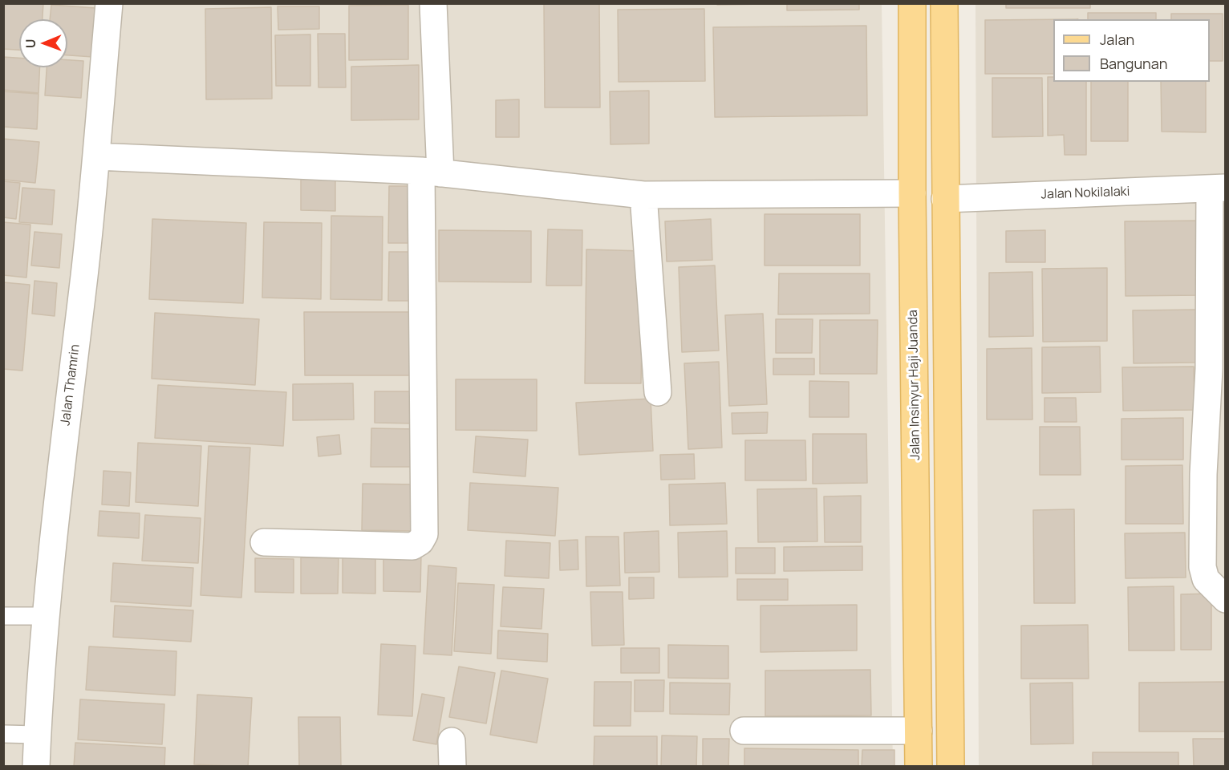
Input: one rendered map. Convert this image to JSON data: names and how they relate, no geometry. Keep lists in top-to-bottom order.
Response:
{
  "streets": {
    "main road": ["Jalan Insinyur Haji Juanda"],
    "street": ["Jalan Nokilalaki", "Jalan Thamrin"]
  },
  "legend": ["Jalan", "Bangunan"],
  "north": "left"
}
